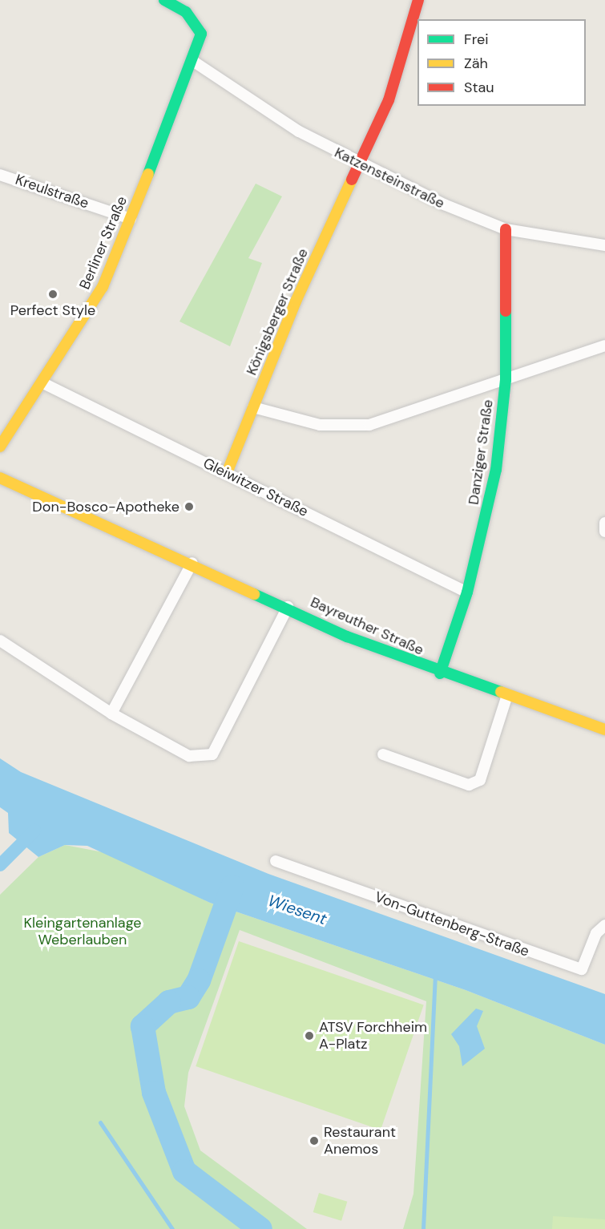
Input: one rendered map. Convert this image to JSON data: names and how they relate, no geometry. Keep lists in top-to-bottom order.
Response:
{
  "streets": {
    "street": [
      "Katzensteinstraße",
      "Kreulstraße",
      "Berliner Straße",
      "Königsberger Straße",
      "Danziger Straße",
      "Gleiwitzer Straße",
      "Bayreuther Straße",
      "Von-Guttenberg-Straße"
    ]
  },
  "crossings": [
    ["Katzensteinstraße", "Berliner Straße"],
    ["Katzensteinstraße", "Königsberger Straße"],
    ["Katzensteinstraße", "Danziger Straße"],
    ["Kreulstraße", "Berliner Straße"],
    ["Berliner Straße", "Gleiwitzer Straße"],
    ["Königsberger Straße", "Gleiwitzer Straße"],
    ["Danziger Straße", "Gleiwitzer Straße"],
    ["Danziger Straße", "Bayreuther Straße"]
  ],
  "water": ["Wiesent"],
  "parks": ["Kleingartenanlage Weberlauben"],
  "places": [
    "Perfect Style",
    "Don-Bosco-Apotheke",
    "ATSV Forchheim A-Platz",
    "Restaurant Anemos"
  ],
  "legend": ["Frei", "Zäh", "Stau"]
}
